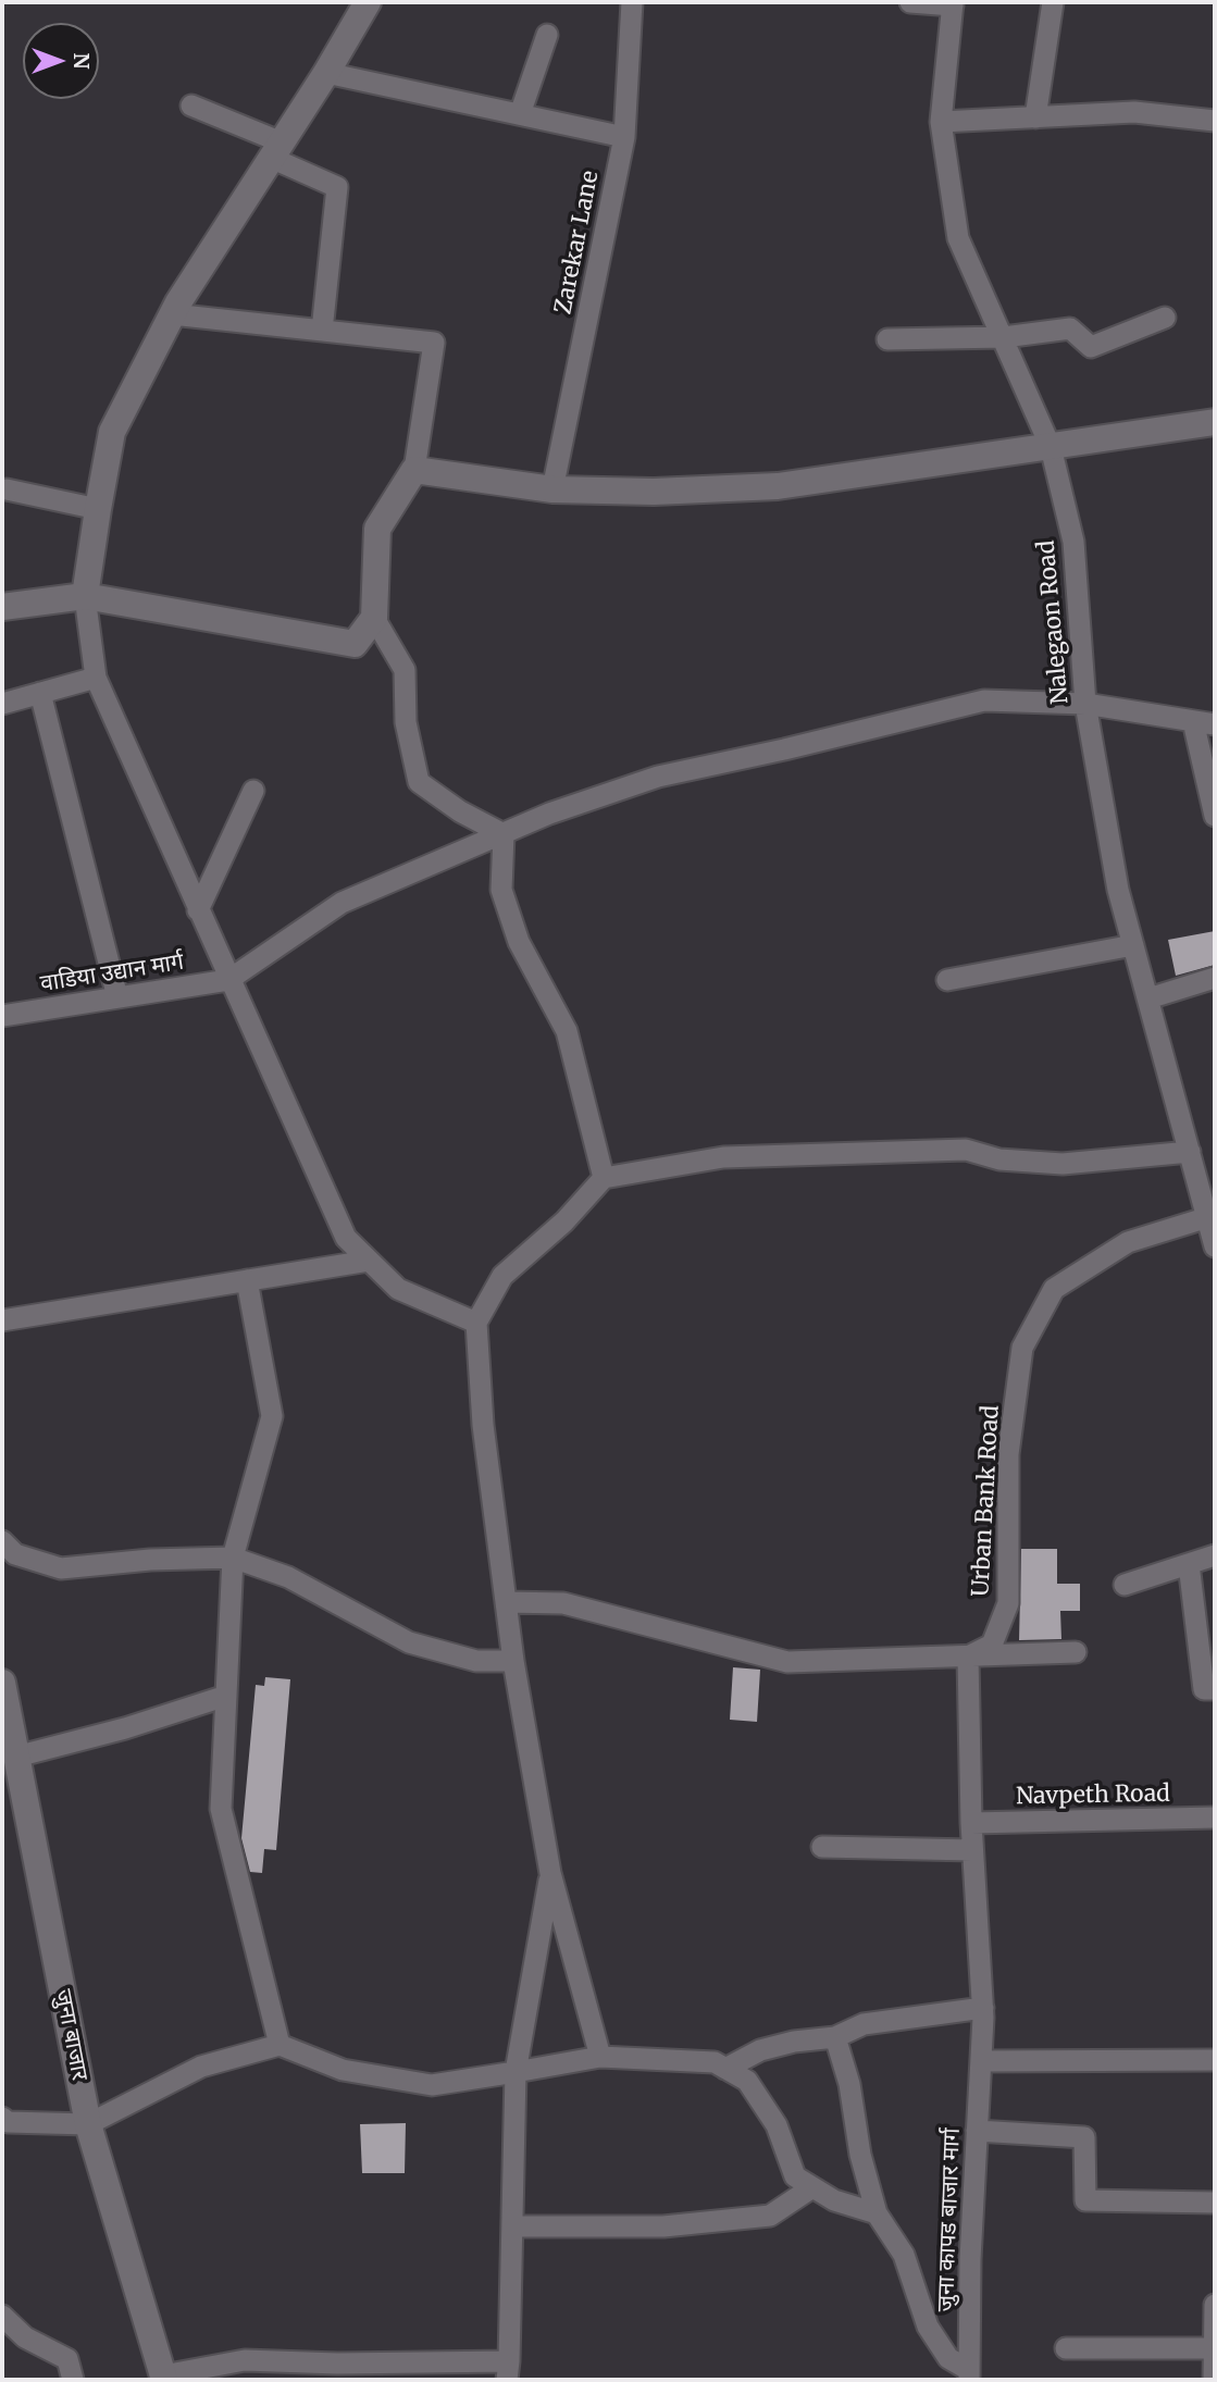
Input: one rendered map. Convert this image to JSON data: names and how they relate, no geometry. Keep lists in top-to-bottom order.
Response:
{
  "streets": {
    "street": [
      "Zarekar Lane",
      "Nalegaon Road",
      "वाडिया उद्यान मार्ग",
      "Urban Bank Road",
      "Navpeth Road",
      "जुना बाजार",
      "जुना कापड बाजार मार्ग"
    ]
  },
  "crossings": [
    ["Nalegaon Road", "Urban Bank Road"]
  ],
  "north": "right"
}
